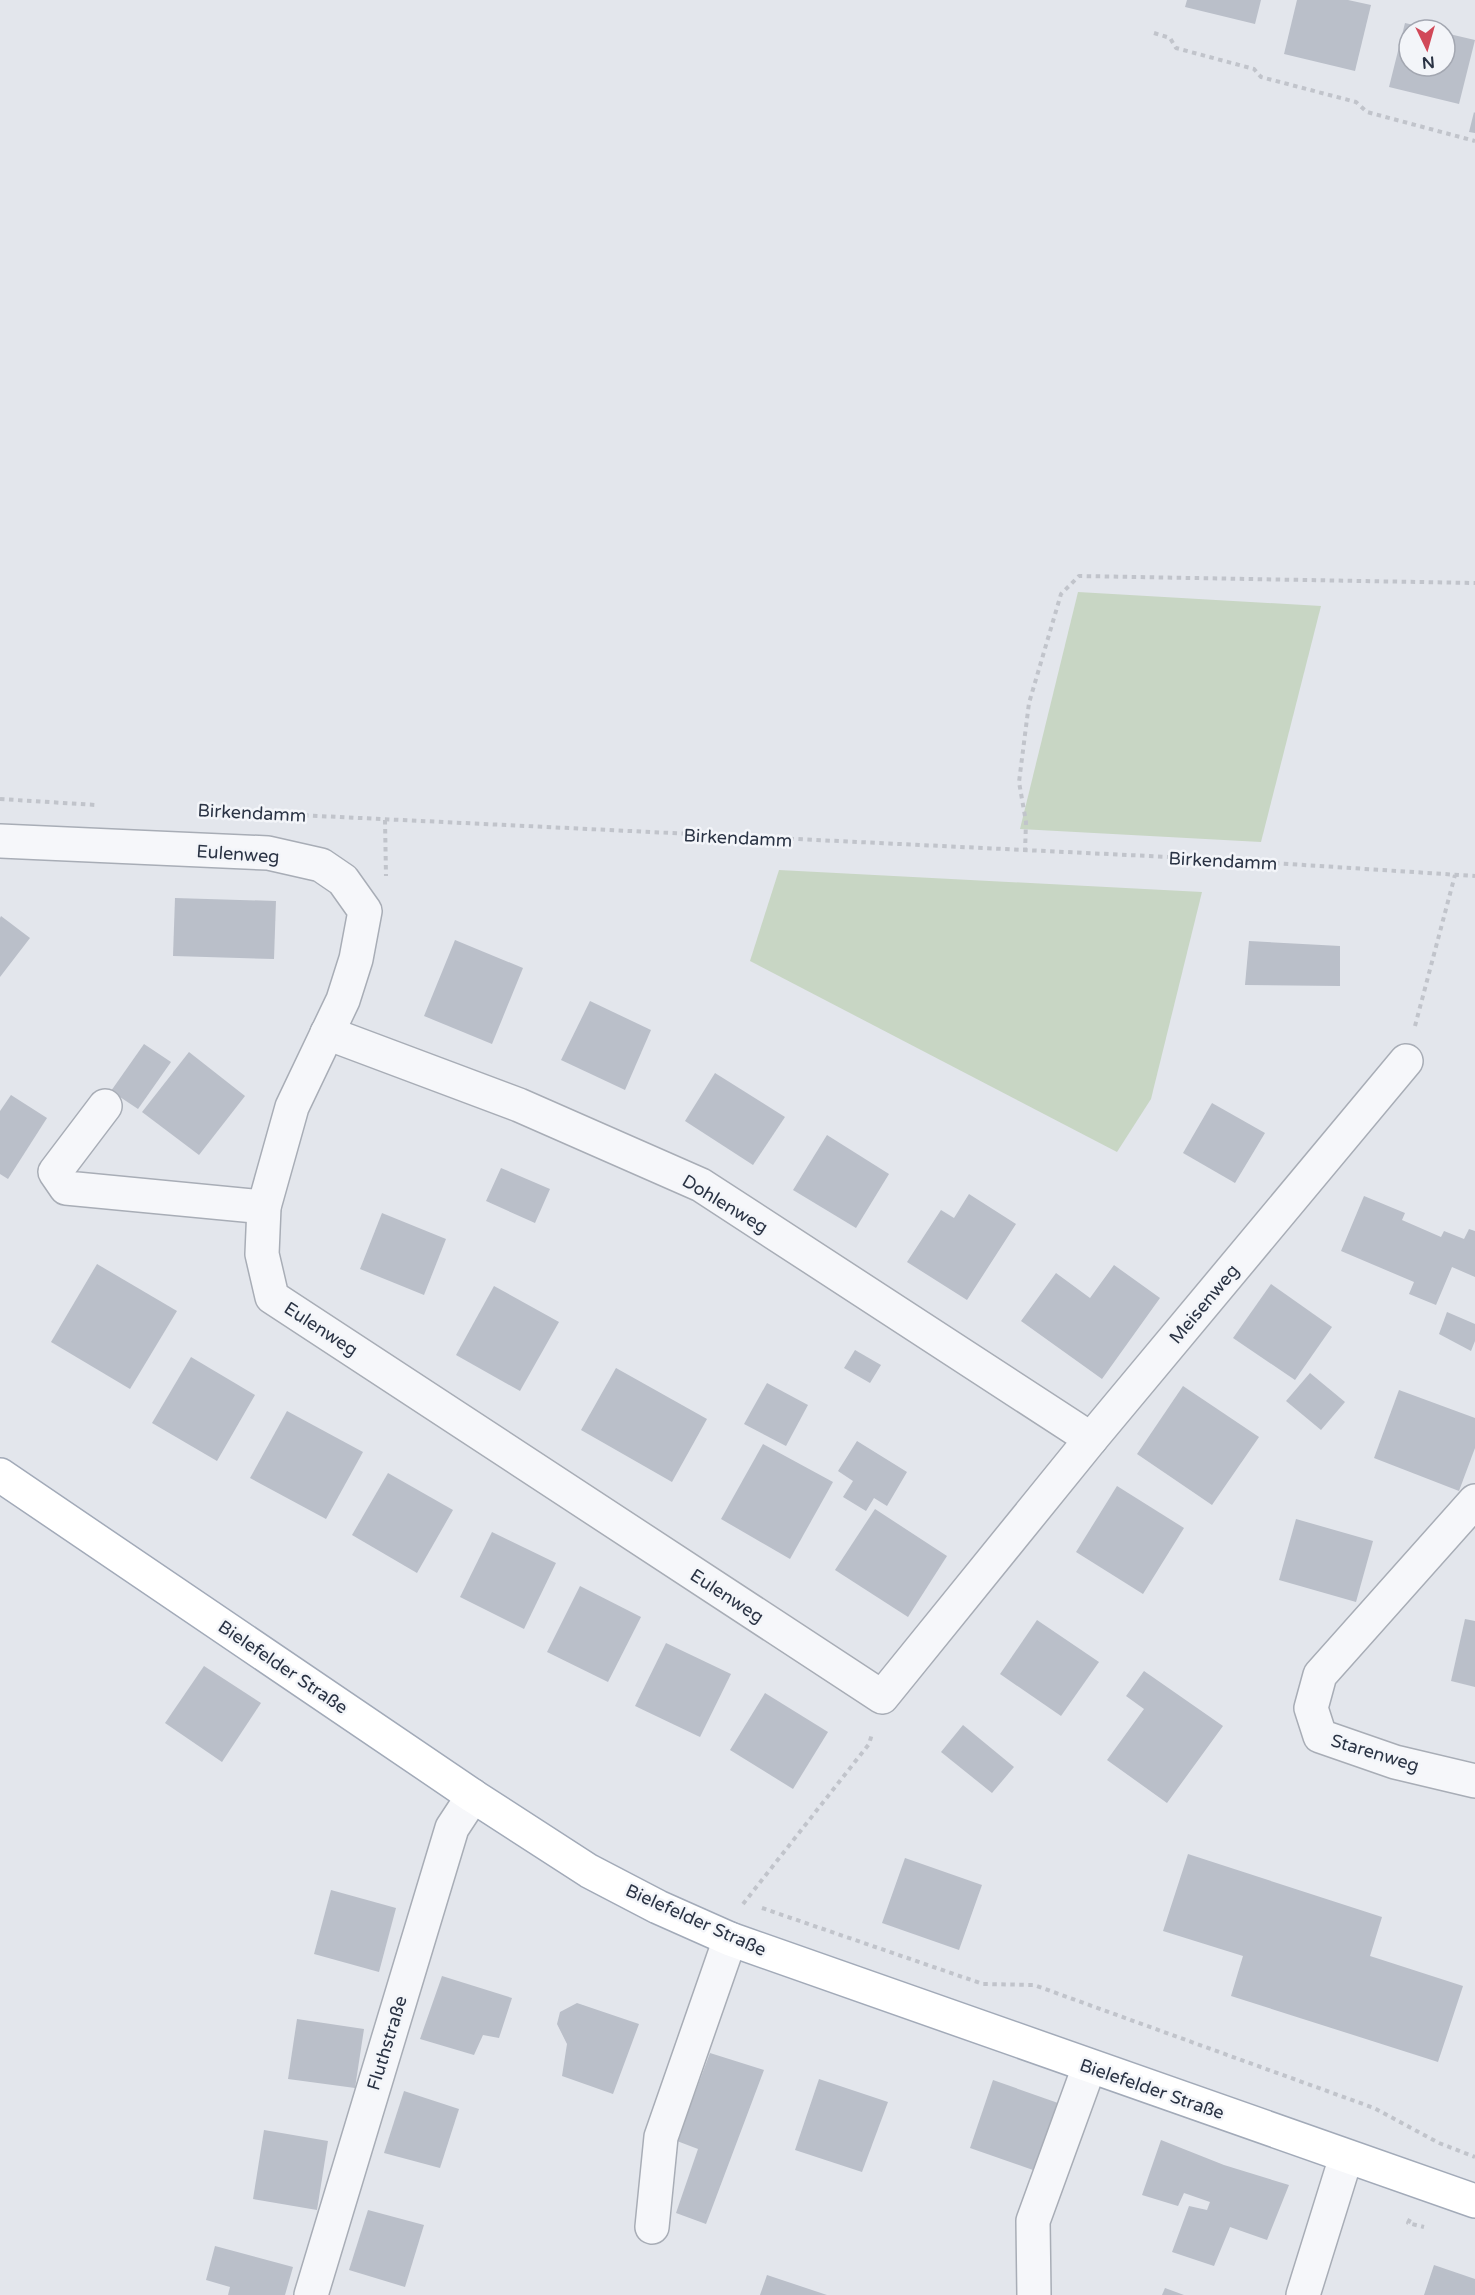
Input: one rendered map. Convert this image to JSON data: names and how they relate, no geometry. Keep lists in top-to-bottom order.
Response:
{
  "streets": {
    "main road": ["Bielefelder Straße"],
    "street": [
      "Eulenweg",
      "Dohlenweg",
      "Meisenweg",
      "Starenweg",
      "Fluthstraße"
    ],
    "path": ["Birkendamm"]
  },
  "crossings": [
    ["Eulenweg", "Dohlenweg"],
    ["Eulenweg", "Meisenweg"],
    ["Dohlenweg", "Meisenweg"],
    ["Bielefelder Straße", "Fluthstraße"]
  ],
  "north": "bottom"
}
